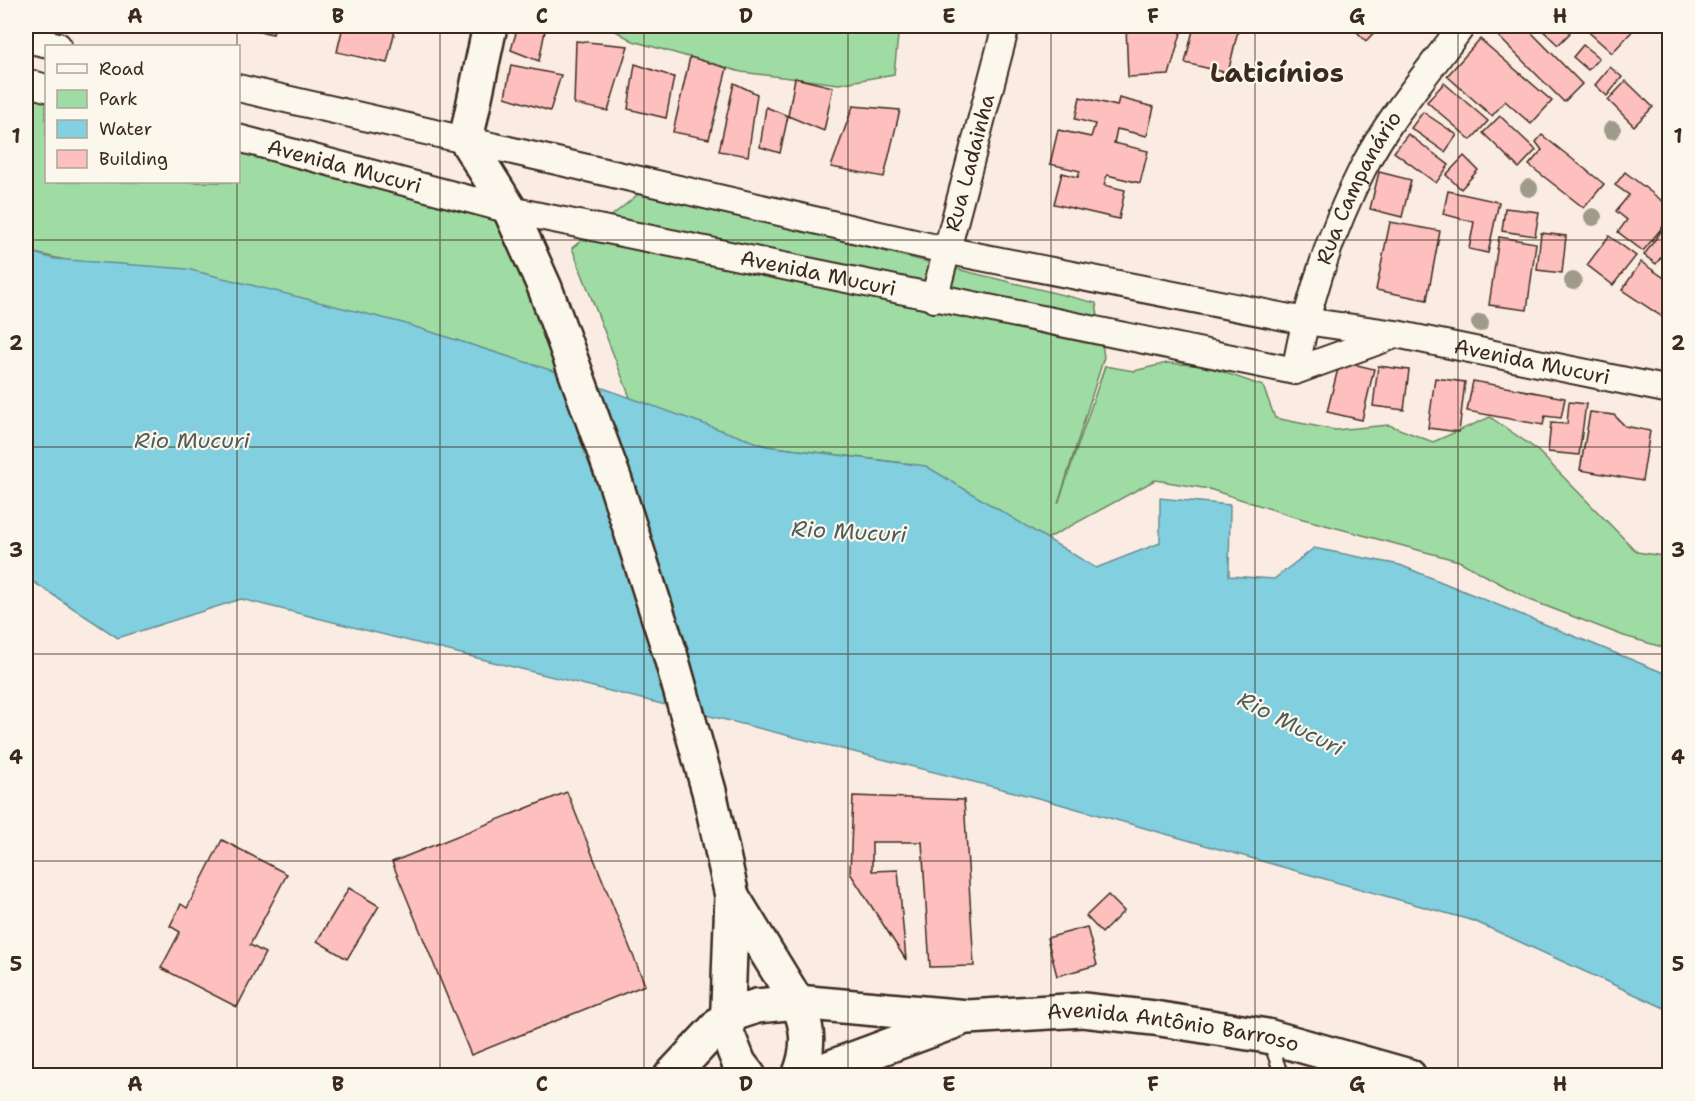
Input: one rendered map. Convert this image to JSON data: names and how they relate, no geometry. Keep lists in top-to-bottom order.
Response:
{
  "streets": {
    "main road": ["Avenida Antônio Barroso"],
    "street": ["Rua Ladainha", "Avenida Mucuri", "Rua Campanário"]
  },
  "crossings": [
    ["Rua Ladainha", "Avenida Mucuri"],
    ["Avenida Mucuri", "Rua Campanário"]
  ],
  "districts": ["Laticínios"],
  "water": ["Rio Mucuri"],
  "legend": [
    "Road",
    "Park",
    "Water",
    "Building"
  ],
  "grid": {
    "columns": [
      "A",
      "B",
      "C",
      "D",
      "E",
      "F",
      "G",
      "H"
    ],
    "rows": [
      "1",
      "2",
      "3",
      "4",
      "5"
    ]
  }
}
